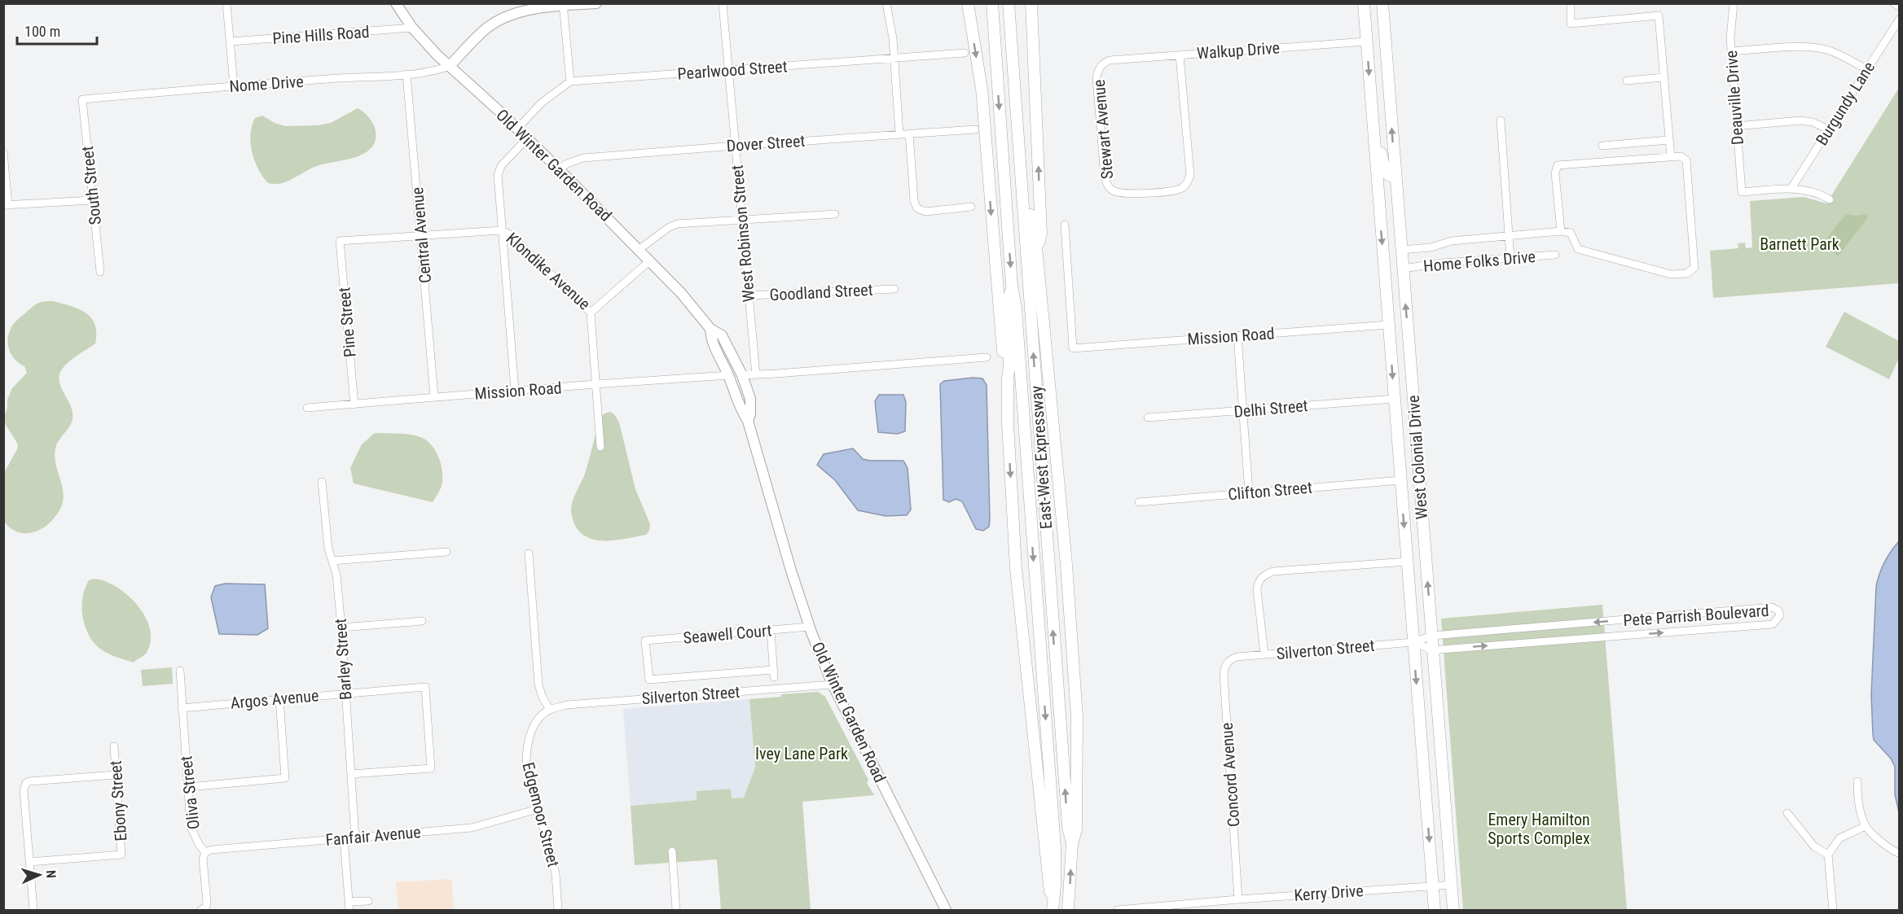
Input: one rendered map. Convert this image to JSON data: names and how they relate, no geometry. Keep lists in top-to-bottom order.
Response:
{
  "streets": {
    "highway": ["East-West Expressway", "West Colonial Drive"],
    "main road": ["Old Winter Garden Road"],
    "street": [
      "Pine Hills Road",
      "Walkup Drive",
      "Pearlwood Street",
      "Nome Drive",
      "Deauville Drive",
      "Burgundy Lane",
      "Stewart Avenue",
      "Dover Street",
      "South Street",
      "West Robinson Street",
      "Central Avenue",
      "Home Folks Drive",
      "Klondike Avenue",
      "Goodland Street",
      "Pine Street",
      "Mission Road",
      "Delhi Street",
      "Clifton Street",
      "Pete Parrish Boulevard",
      "Seawell Court",
      "Silverton Street",
      "Barley Street",
      "Argos Avenue",
      "Concord Avenue",
      "Oliva Street",
      "Ebony Street",
      "Edgemoor Street",
      "Fanfair Avenue",
      "Kerry Drive"
    ]
  },
  "crossings": [
    ["Pine Hills Road", "Old Winter Garden Road"],
    ["Walkup Drive", "Stewart Avenue"],
    ["Walkup Drive", "West Colonial Drive"],
    ["Pearlwood Street", "West Robinson Street"],
    ["Nome Drive", "Old Winter Garden Road"],
    ["Nome Drive", "South Street"],
    ["Nome Drive", "Central Avenue"],
    ["Deauville Drive", "Burgundy Lane"],
    ["Dover Street", "Old Winter Garden Road"],
    ["Dover Street", "West Robinson Street"],
    ["Old Winter Garden Road", "Klondike Avenue"],
    ["Old Winter Garden Road", "Mission Road"],
    ["Old Winter Garden Road", "Seawell Court"],
    ["Old Winter Garden Road", "Silverton Street"],
    ["West Robinson Street", "Goodland Street"],
    ["Central Avenue", "Klondike Avenue"],
    ["Central Avenue", "Mission Road"],
    ["Home Folks Drive", "West Colonial Drive"],
    ["Klondike Avenue", "Pine Street"],
    ["Pine Street", "Mission Road"],
    ["Mission Road", "West Colonial Drive"],
    ["Delhi Street", "West Colonial Drive"],
    ["West Colonial Drive", "Clifton Street"],
    ["West Colonial Drive", "Pete Parrish Boulevard"],
    ["West Colonial Drive", "Silverton Street"],
    ["West Colonial Drive", "Kerry Drive"],
    ["Pete Parrish Boulevard", "Silverton Street"],
    ["Silverton Street", "Concord Avenue"],
    ["Silverton Street", "Edgemoor Street"],
    ["Barley Street", "Argos Avenue"],
    ["Barley Street", "Fanfair Avenue"],
    ["Argos Avenue", "Oliva Street"],
    ["Concord Avenue", "Kerry Drive"],
    ["Oliva Street", "Fanfair Avenue"],
    ["Edgemoor Street", "Fanfair Avenue"]
  ],
  "parks": ["Barnett Park", "Ivey Lane Park", "Emery Hamilton Sports Complex"],
  "scale_bar": "100 m",
  "north": "right"
}
